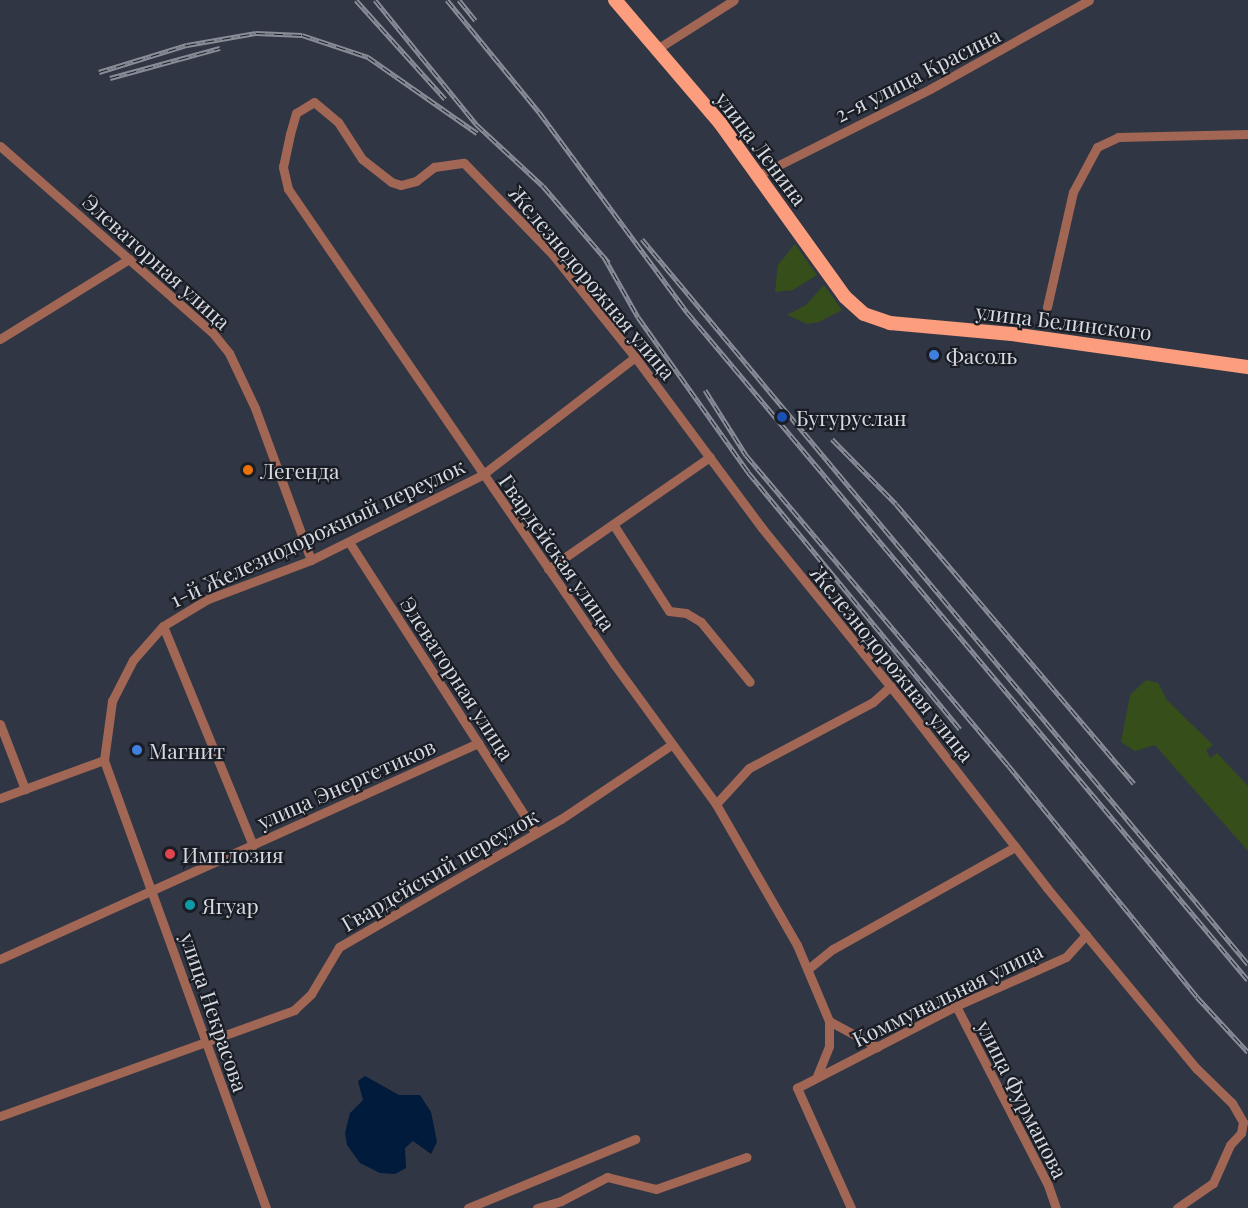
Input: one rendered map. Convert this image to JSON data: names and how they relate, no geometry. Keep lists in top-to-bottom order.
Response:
{
  "streets": {
    "main road": ["улица Ленина", "улица Белинского"],
    "street": [
      "2-я улица Красина",
      "Элеваторная улица",
      "Железнодорожная улица",
      "1-й Железнодорожный переулок",
      "Гвардейская улица",
      "улица Энергетиков",
      "Гвардейский переулок",
      "Коммунальная улица",
      "улица Некрасова",
      "улица Фурманова"
    ]
  },
  "crossings": [
    ["2-я улица Красина", "улица Ленина"],
    ["улица Ленина", "улица Белинского"],
    ["Элеваторная улица", "1-й Железнодорожный переулок"],
    ["Элеваторная улица", "улица Энергетиков"],
    ["Элеваторная улица", "Гвардейский переулок"],
    ["Железнодорожная улица", "1-й Железнодорожный переулок"],
    ["Железнодорожная улица", "Гвардейская улица"],
    ["Железнодорожная улица", "Коммунальная улица"],
    ["1-й Железнодорожный переулок", "Гвардейская улица"],
    ["1-й Железнодорожный переулок", "улица Некрасова"],
    ["Гвардейская улица", "Гвардейский переулок"],
    ["Гвардейская улица", "Коммунальная улица"],
    ["улица Энергетиков", "улица Некрасова"],
    ["Гвардейский переулок", "улица Некрасова"],
    ["Коммунальная улица", "улица Фурманова"]
  ],
  "places": [
    "Фасоль",
    "Бугуруслан",
    "Легенда",
    "Магнит",
    "Имплозия",
    "Ягуар"
  ]
}
